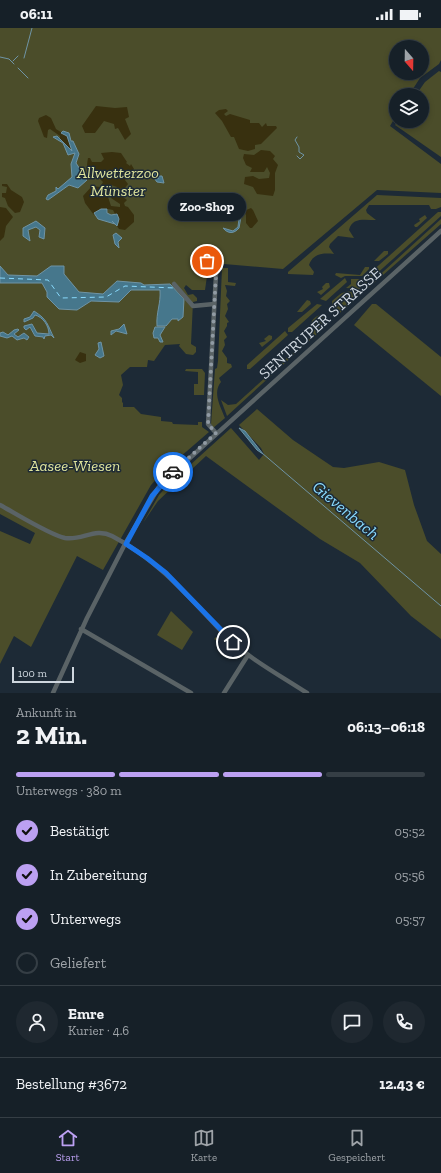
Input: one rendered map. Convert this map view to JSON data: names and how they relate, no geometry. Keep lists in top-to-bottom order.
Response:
{
  "streets": {
    "street": ["SENTRUPER STRASSE"]
  },
  "water": ["Gievenbach"],
  "parks": ["Allwetterzoo Münster", "Aasee-Wiesen"],
  "places": ["Zoo-Shop"],
  "scale_bar": "100 m",
  "north": "bottom",
  "page": {
    "status": "06:11",
    "bubble": "Zoo-Shop",
    "scale": "100 m",
    "heading": ["2 Min.", "Ankunft in", "06:13–06:18"],
    "panel": [
      "Emre",
      "Kurier · 4.6",
      "Bestellung #3672",
      "12.43 €"
    ],
    "bar": "Unterwegs · 380 m",
    "list": [
      ["Bestätigt", "05:52"],
      ["In Zubereitung", "05:56"],
      ["Unterwegs", "05:57"],
      "Geliefert"
    ],
    "tabs": ["Start", "Karte", "Gespeichert"]
  }
}
